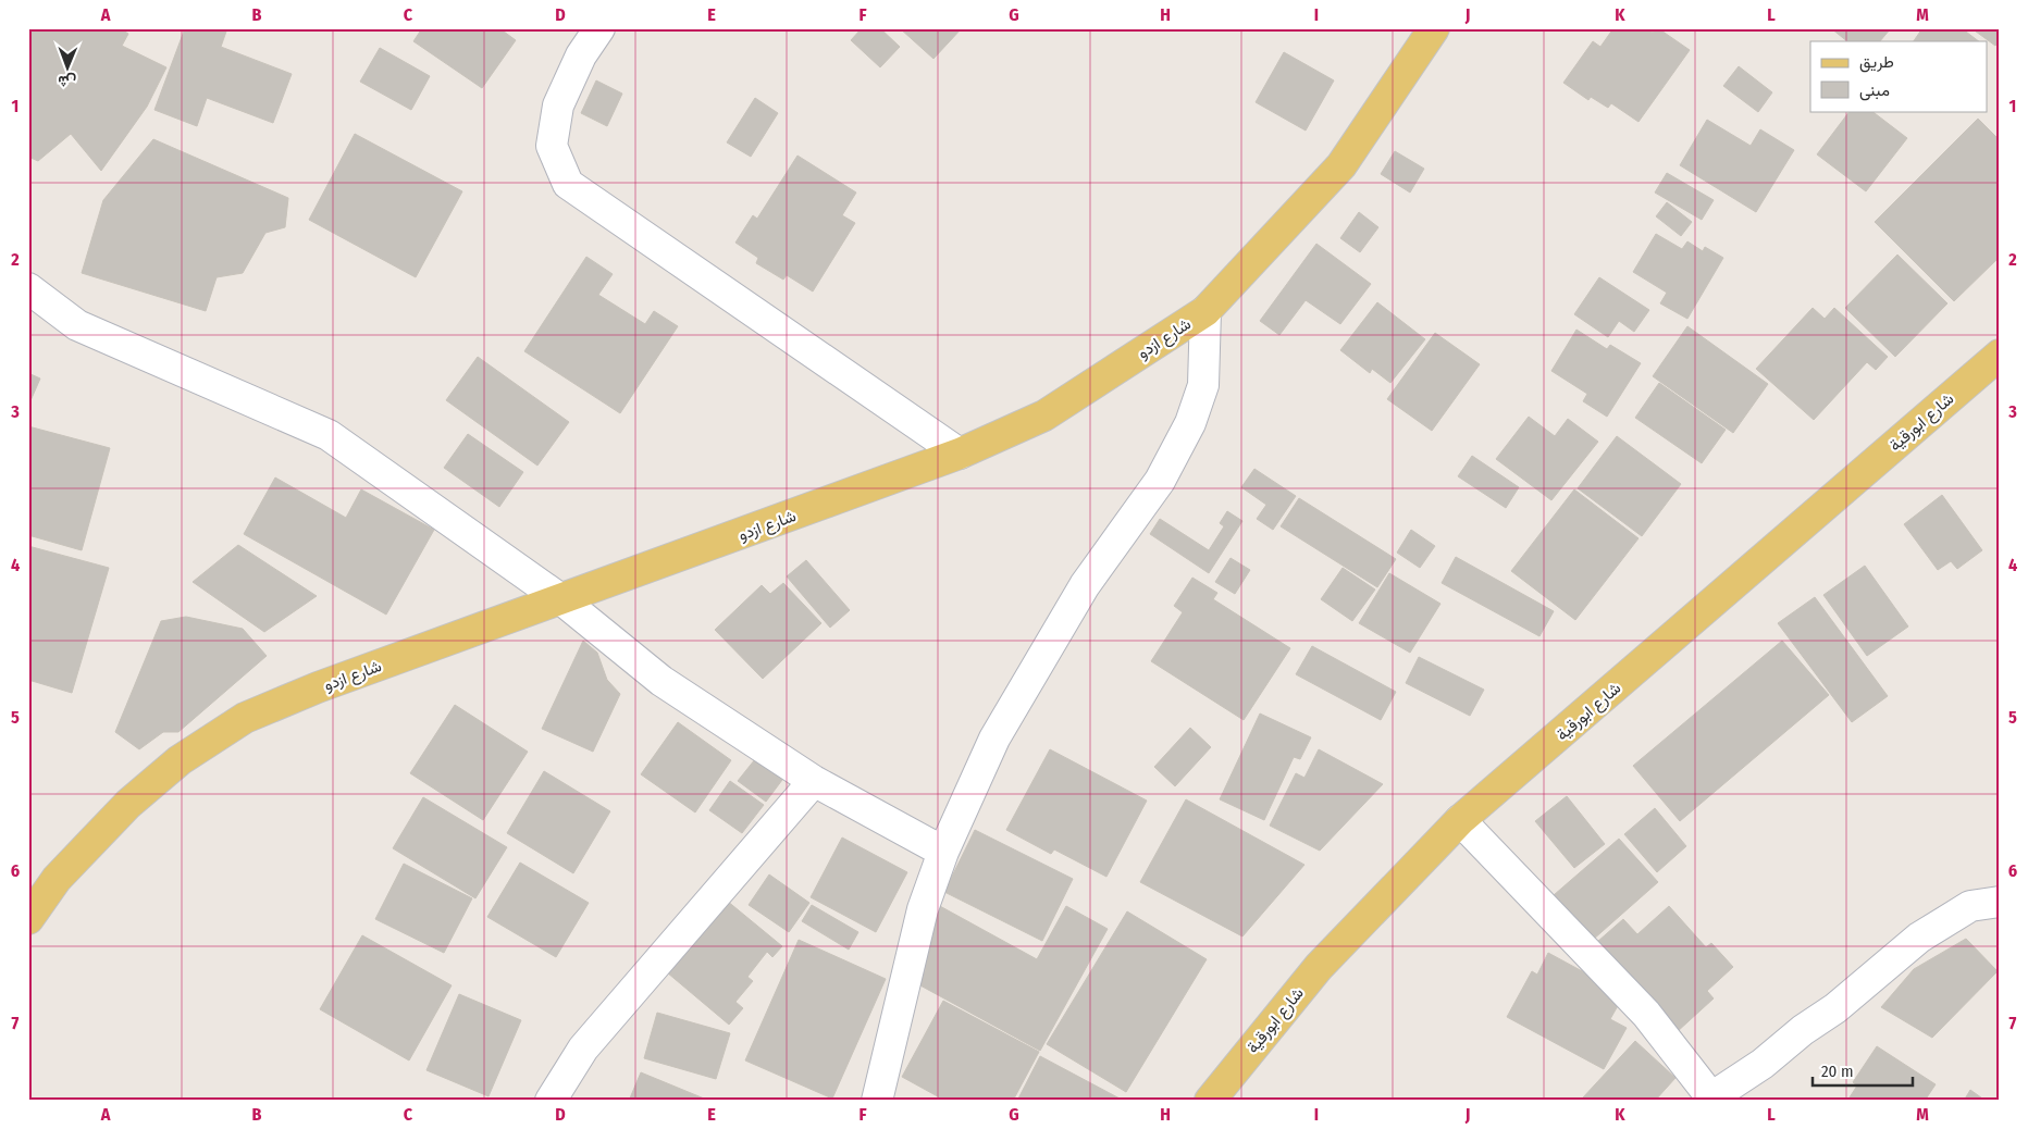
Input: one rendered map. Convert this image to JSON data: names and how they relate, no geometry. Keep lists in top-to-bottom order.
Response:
{
  "streets": {
    "main road": ["شارع ازدو", "شارع ابورقية"]
  },
  "legend": ["طريق", "مبنى"],
  "scale_bar": "20 m",
  "north": "bottom",
  "grid": {
    "columns": [
      "A",
      "B",
      "C",
      "D",
      "E",
      "F",
      "G",
      "H",
      "I",
      "J",
      "K",
      "L",
      "M"
    ],
    "rows": [
      "1",
      "2",
      "3",
      "4",
      "5",
      "6",
      "7"
    ]
  }
}
